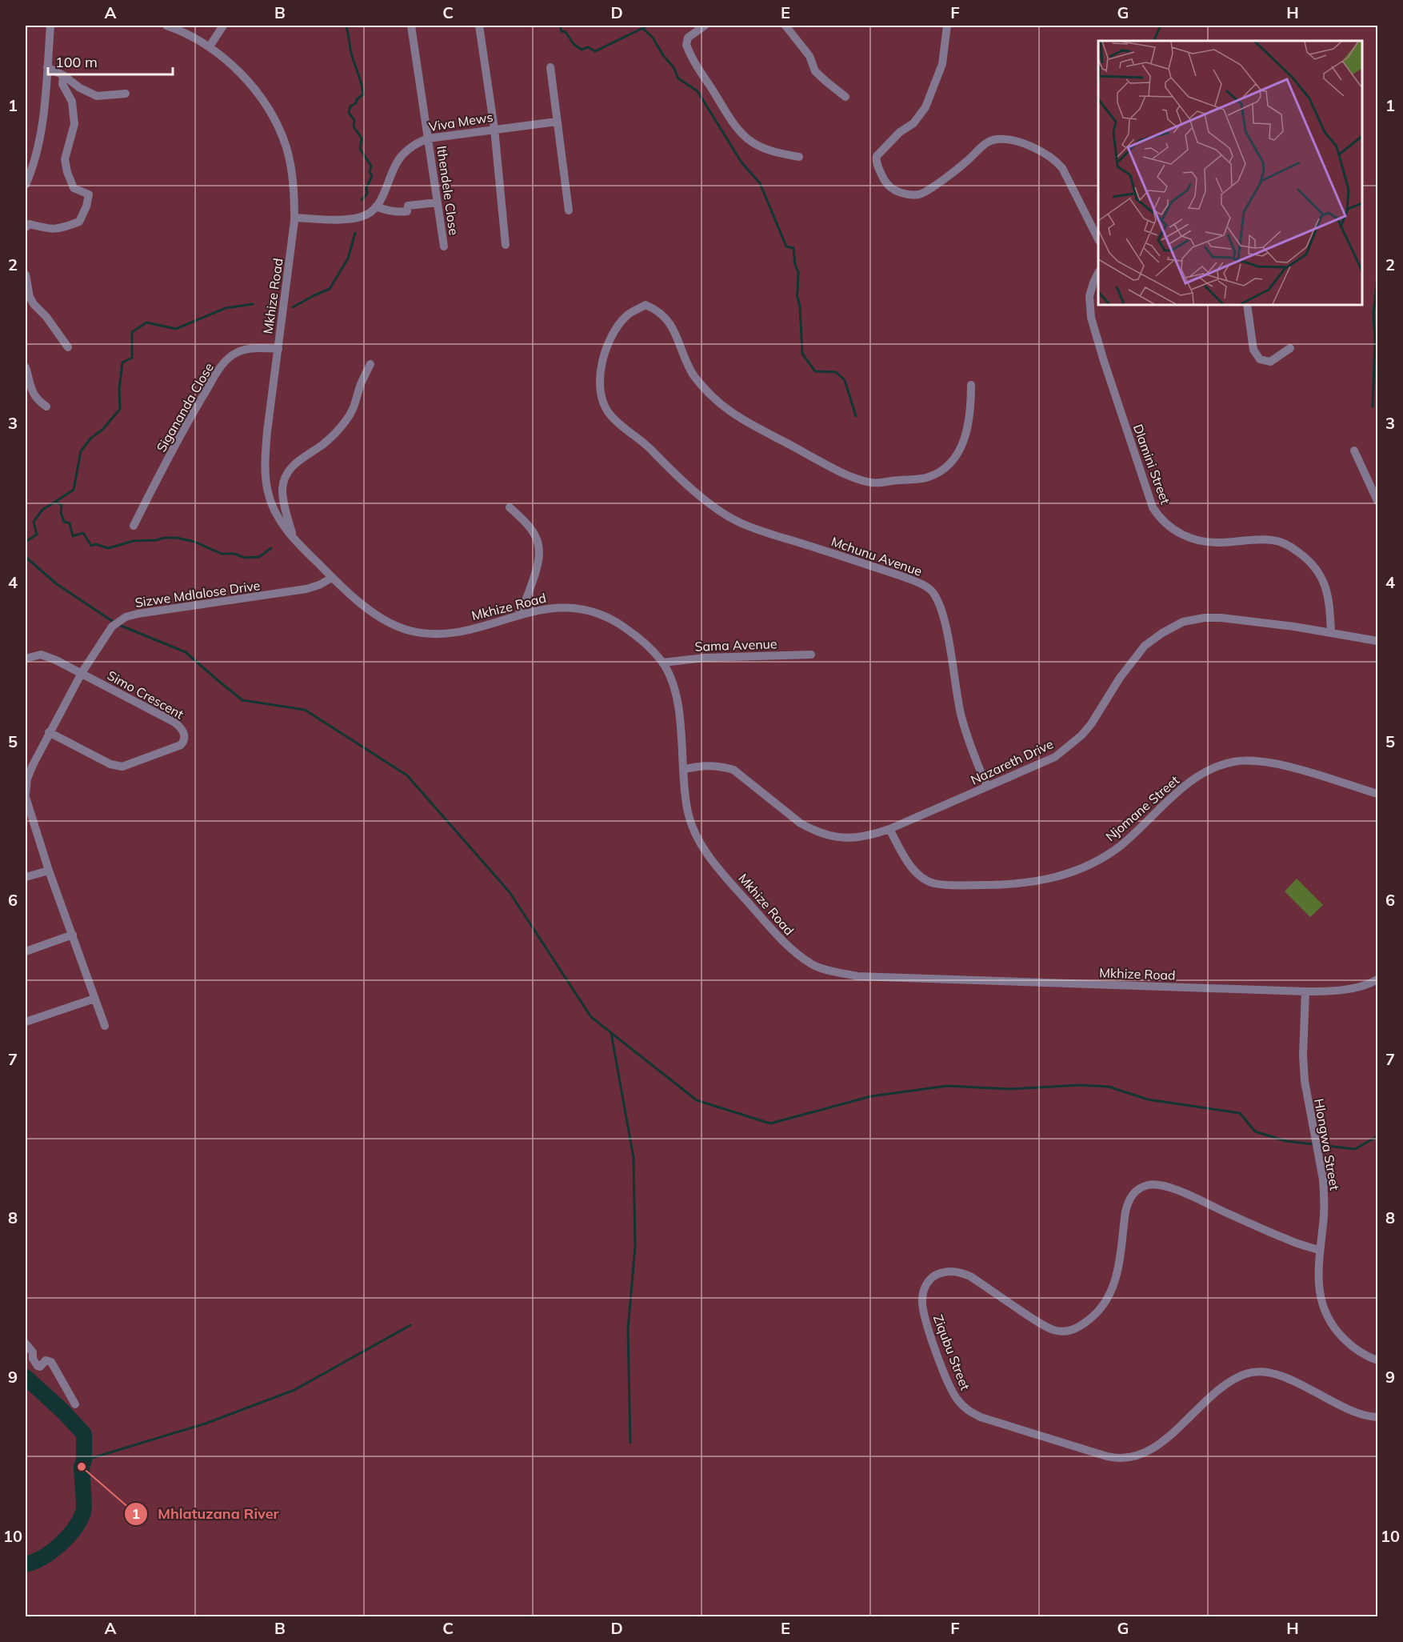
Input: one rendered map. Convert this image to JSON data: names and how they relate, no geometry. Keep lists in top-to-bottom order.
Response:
{
  "streets": {
    "street": [
      "Viva Mews",
      "Ithendele Close",
      "Mkhize Road",
      "Sigananda Close",
      "Dlamini Street",
      "Mchunu Avenue",
      "Sizwe Mdlalose Drive",
      "Sama Avenue",
      "Simo Crescent",
      "Nazareth Drive",
      "Njomane Street",
      "Hlongwa Street",
      "Ziqubu Street"
    ]
  },
  "crossings": [
    ["Viva Mews", "Ithendele Close"],
    ["Mkhize Road", "Sigananda Close"],
    ["Mkhize Road", "Sizwe Mdlalose Drive"],
    ["Mkhize Road", "Sama Avenue"],
    ["Mkhize Road", "Nazareth Drive"],
    ["Mkhize Road", "Hlongwa Street"],
    ["Dlamini Street", "Nazareth Drive"],
    ["Mchunu Avenue", "Nazareth Drive"],
    ["Sizwe Mdlalose Drive", "Simo Crescent"],
    ["Nazareth Drive", "Njomane Street"],
    ["Hlongwa Street", "Ziqubu Street"]
  ],
  "places": ["Mhlatuzana River"],
  "scale_bar": "100 m",
  "grid": {
    "columns": [
      "A",
      "B",
      "C",
      "D",
      "E",
      "F",
      "G",
      "H"
    ],
    "rows": [
      "1",
      "2",
      "3",
      "4",
      "5",
      "6",
      "7",
      "8",
      "9",
      "10"
    ]
  }
}
